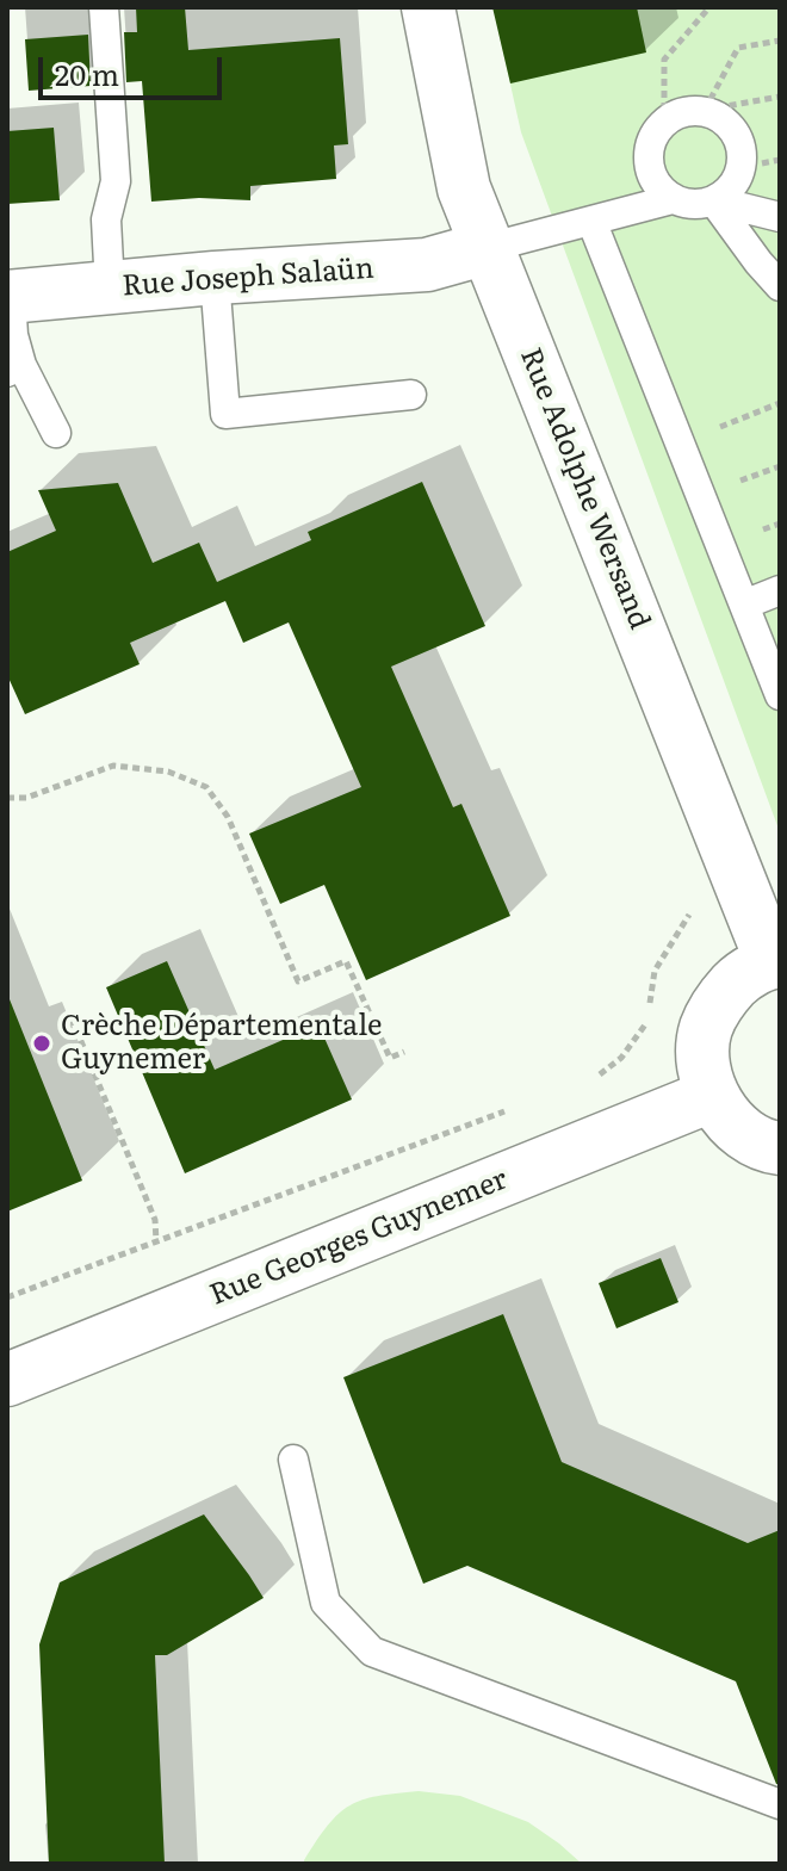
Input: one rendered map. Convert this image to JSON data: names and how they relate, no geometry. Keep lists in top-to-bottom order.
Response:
{
  "streets": {
    "street": ["Rue Joseph Salaün", "Rue Adolphe Wersand", "Rue Georges Guynemer"]
  },
  "crossings": [
    ["Rue Joseph Salaün", "Rue Adolphe Wersand"]
  ],
  "places": ["Crèche Départementale Guynemer"],
  "scale_bar": "20 m"
}
